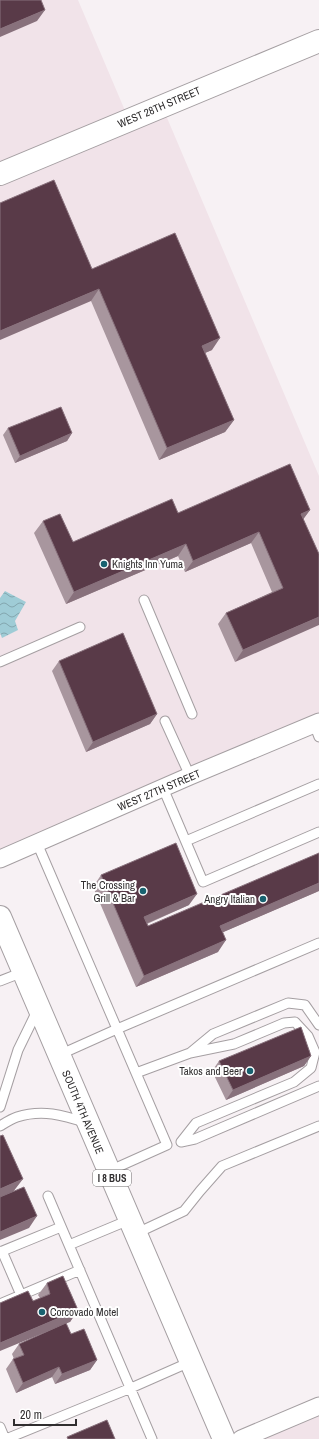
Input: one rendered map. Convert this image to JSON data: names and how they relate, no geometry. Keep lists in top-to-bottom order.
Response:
{
  "streets": {
    "main road": ["WEST 28TH STREET", "SOUTH 4TH AVENUE", "I 8 BUS"],
    "street": ["WEST 27TH STREET"]
  },
  "places": [
    "Knights Inn Yuma",
    "The Crossing Grill & Bar",
    "Angry Italian",
    "Takos and Beer",
    "Corcovado Motel"
  ],
  "scale_bar": "20 m"
}
